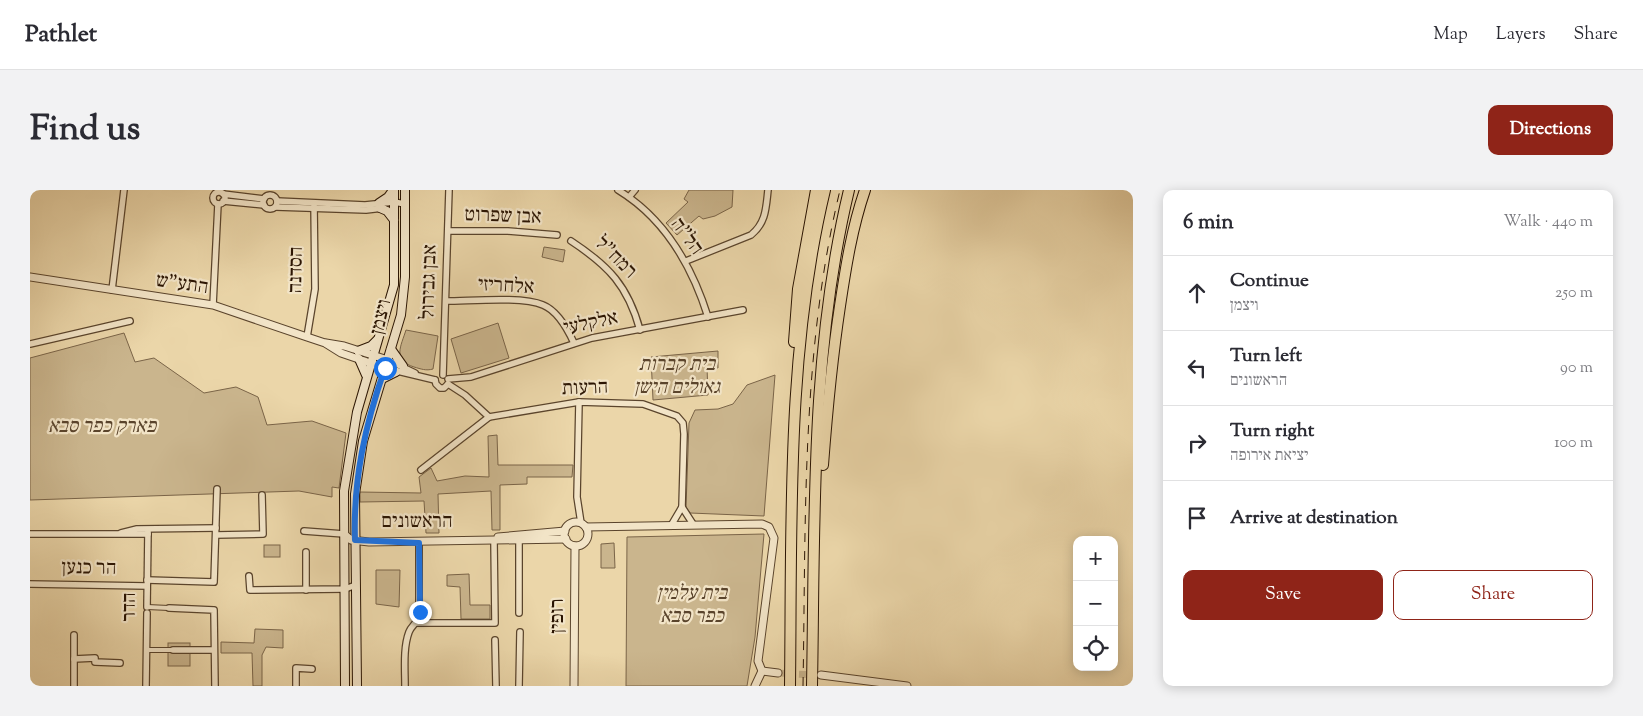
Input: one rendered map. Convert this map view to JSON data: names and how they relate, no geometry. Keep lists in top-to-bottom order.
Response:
{
  "streets": {
    "main road": ["ויצמן"],
    "street": [
      "אבן שפרוט",
      "הל\"ה",
      "רמח\"ל",
      "הסדנה",
      "אבן גבירול",
      "התע\"ש",
      "אלחריזי",
      "אלקלעי",
      "הרעות",
      "הראשונים",
      "הר כנען",
      "הדר",
      "רופין"
    ]
  },
  "crossings": [
    ["אבן שפרוט", "אבן גבירול"],
    ["הל\"ה", "אלקלעי"],
    ["רמח\"ל", "אלקלעי"],
    ["הסדנה", "התע\"ש"],
    ["אבן גבירול", "אלחריזי"],
    ["אבן גבירול", "אלקלעי"],
    ["התע\"ש", "ויצמן"],
    ["אלחריזי", "אלקלעי"],
    ["ויצמן", "הראשונים"],
    ["הראשונים", "רופין"],
    ["הר כנען", "הדר"]
  ],
  "parks": ["בית קברות גאולים הישן", "פארק כפר סבא", "בית עלמין כפר סבא"],
  "page": {
    "header": "Pathlet",
    "nav": ["Map", "Layers", "Share"],
    "title": "Find us",
    "buttons": [
      "Directions",
      ["Save", "Share"]
    ],
    "heading": ["6 min", "Walk · 440 m"],
    "list": [
      ["Continue", "ויצמן", "250 m"],
      ["Turn left", "הראשונים", "90 m"],
      ["Turn right", "יציאת אירופה", "100 m"],
      "Arrive at destination"
    ],
    "map_buttons": ["+", "−"]
  }
}
